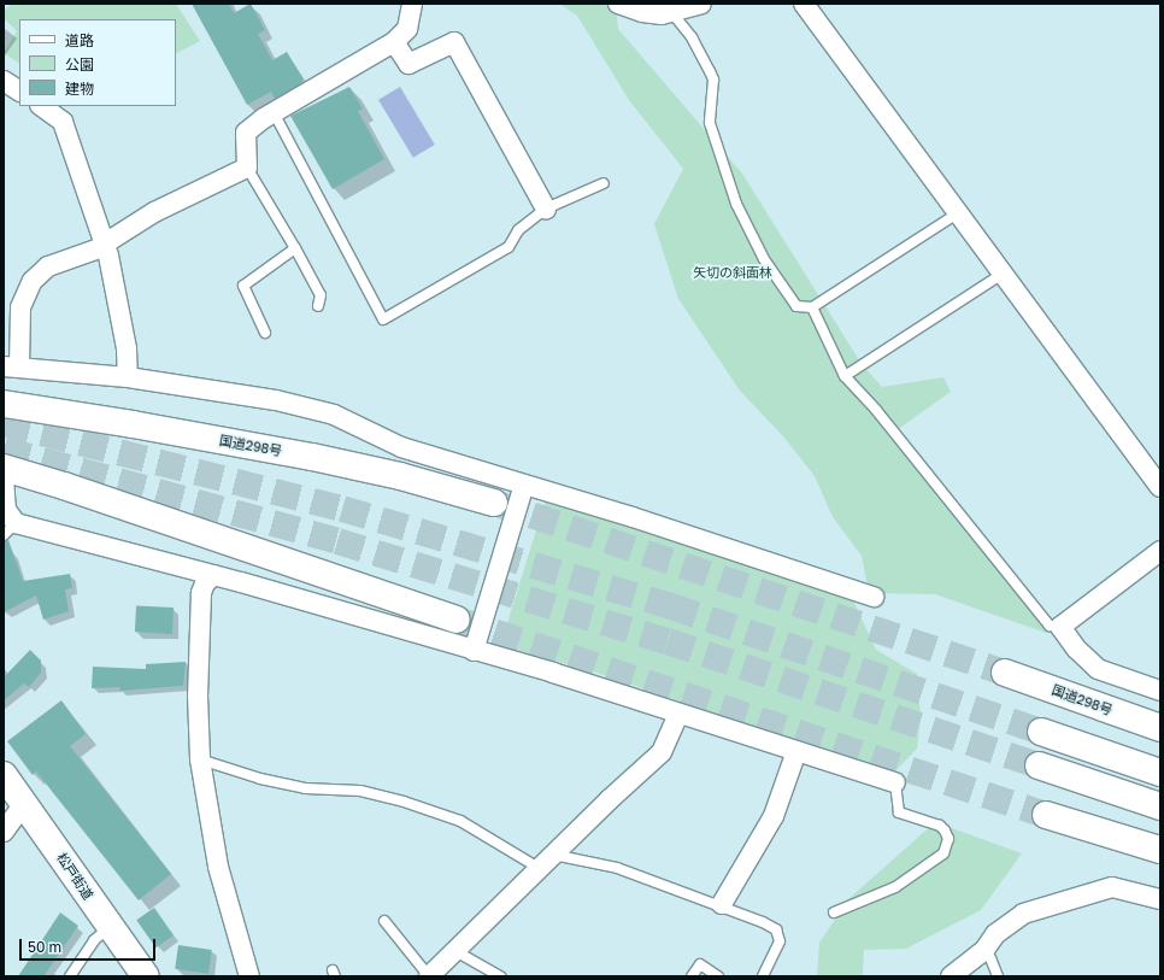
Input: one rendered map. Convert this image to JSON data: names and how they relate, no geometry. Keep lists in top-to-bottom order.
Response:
{
  "streets": {
    "main road": ["国道298号", "松戸街道"]
  },
  "parks": ["矢切の斜面林"],
  "legend": ["道路", "公園", "建物"],
  "scale_bar": "50 m"
}
